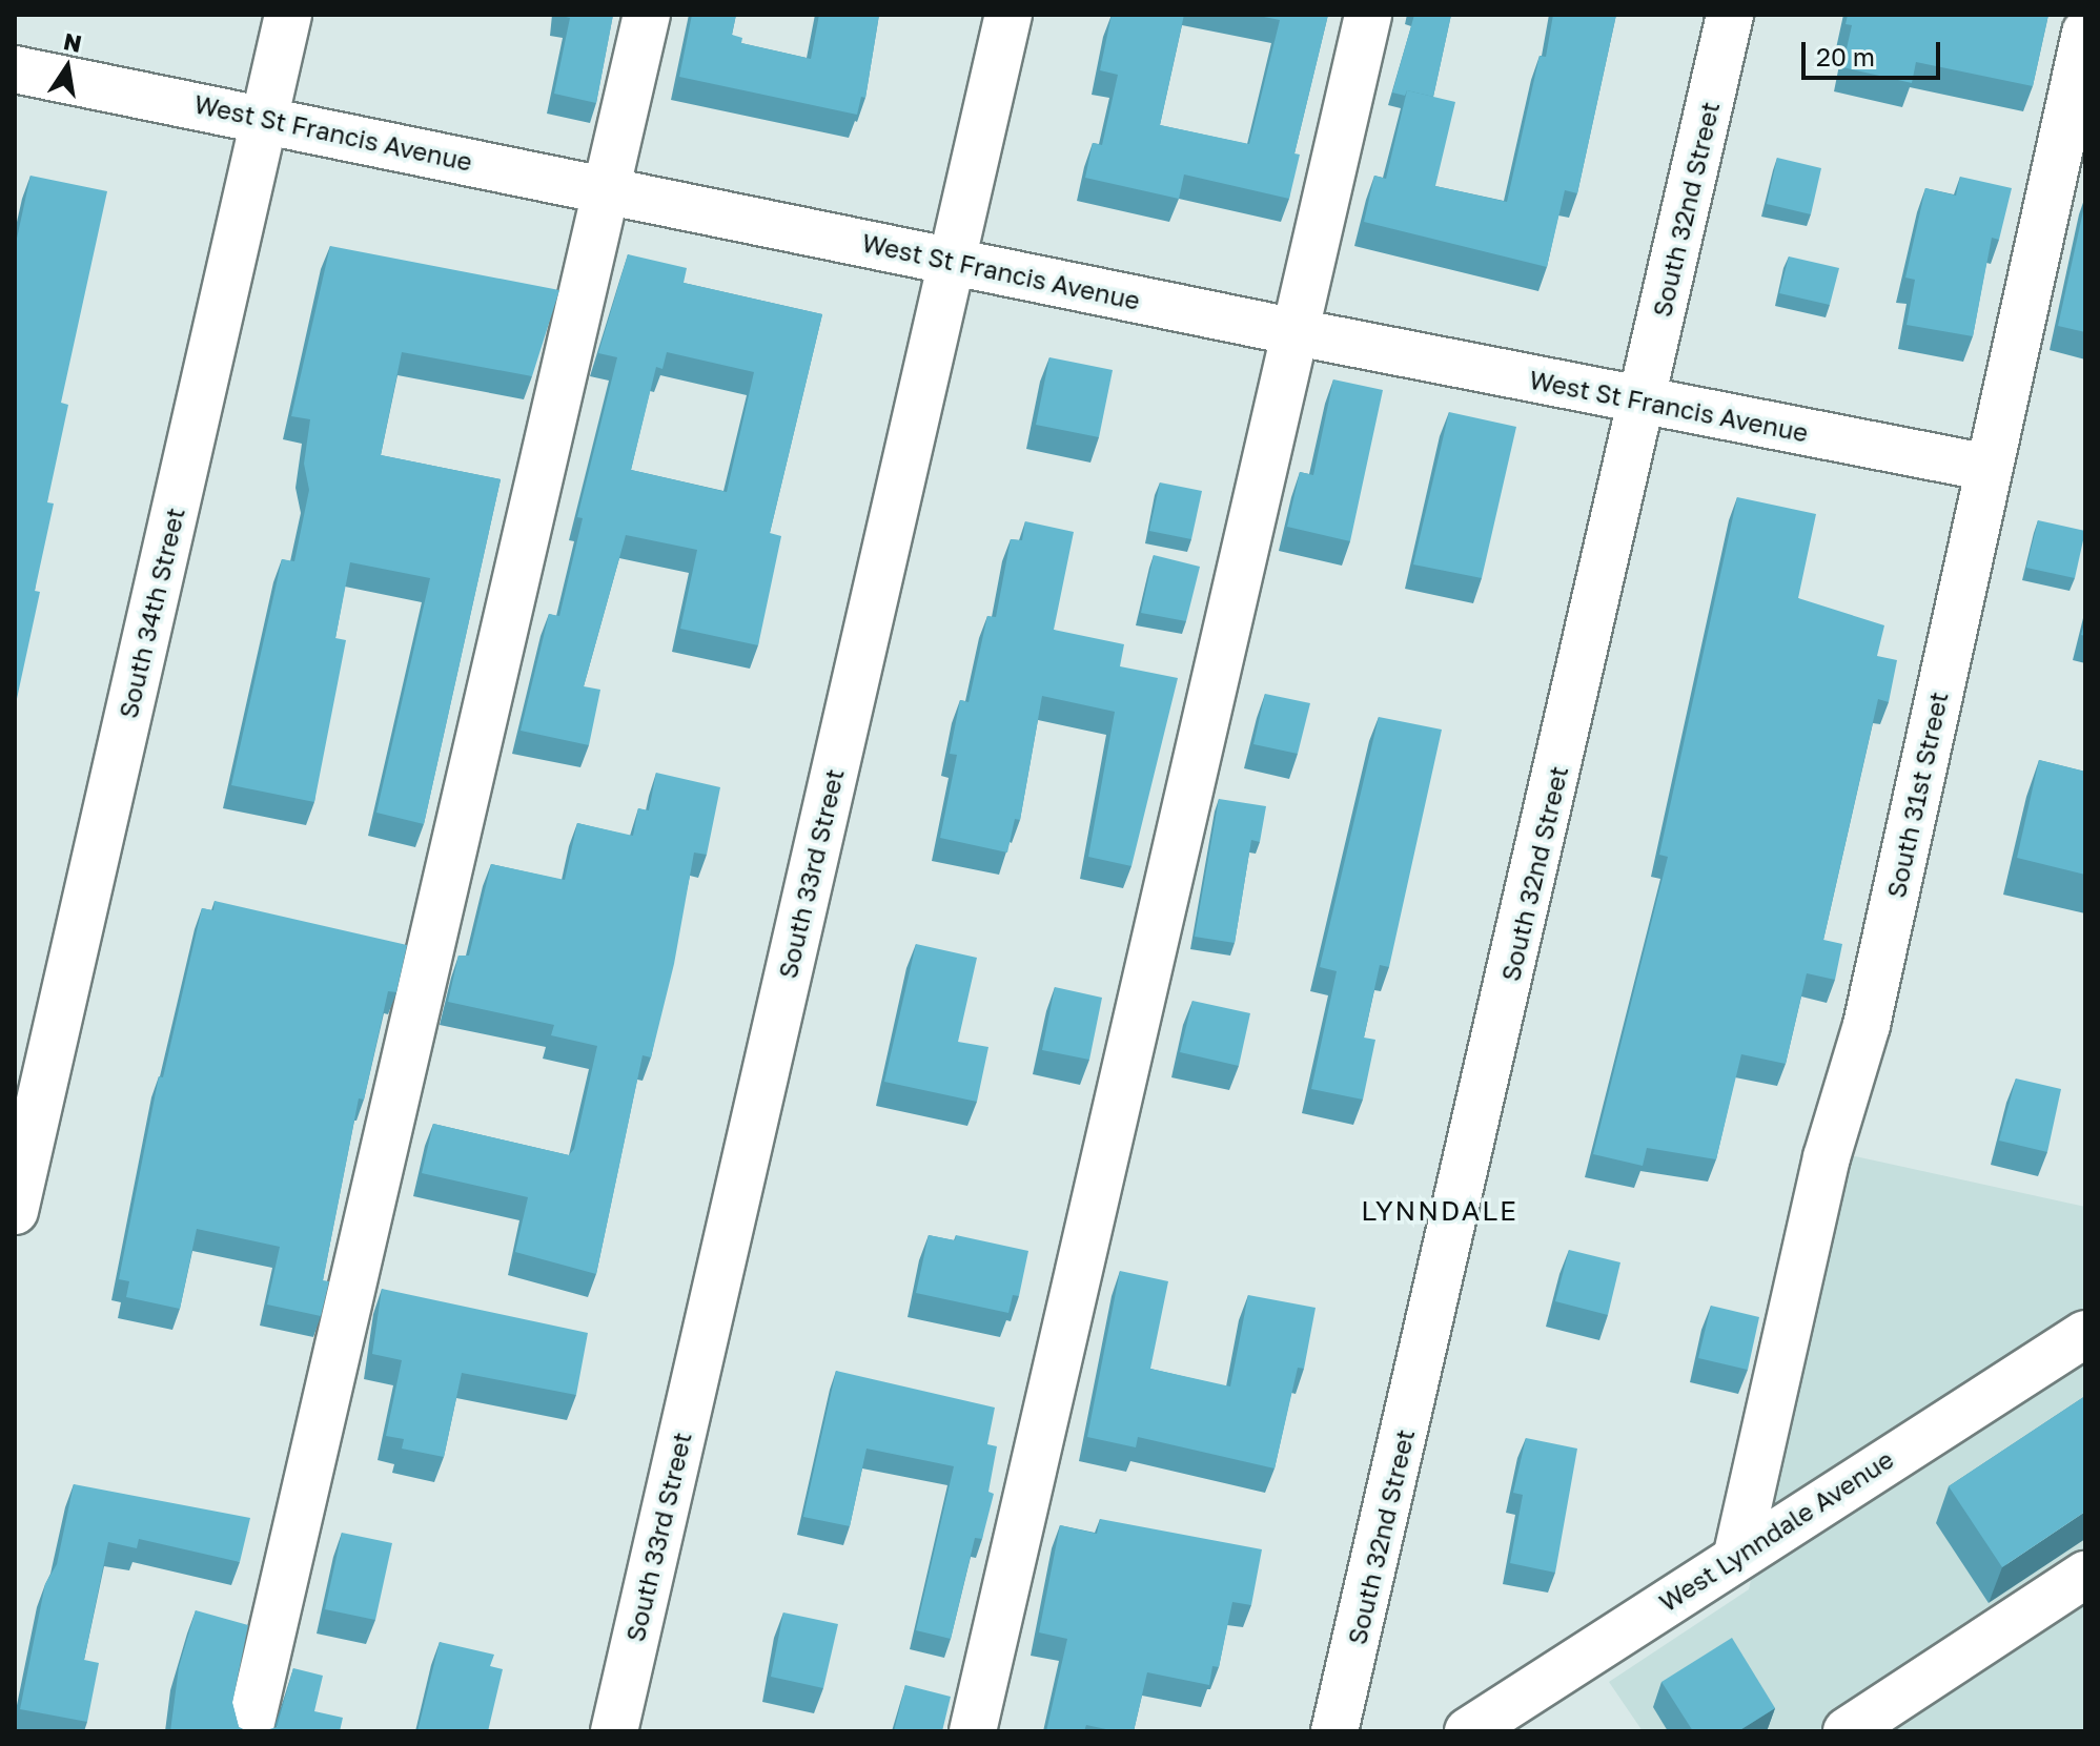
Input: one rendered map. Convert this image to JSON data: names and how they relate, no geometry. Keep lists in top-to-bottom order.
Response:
{
  "streets": {
    "street": [
      "West St Francis Avenue",
      "South 32nd Street",
      "South 34th Street",
      "South 31st Street",
      "South 33rd Street",
      "West Lynndale Avenue"
    ]
  },
  "crossings": [
    ["West St Francis Avenue", "South 32nd Street"],
    ["West St Francis Avenue", "South 34th Street"],
    ["West St Francis Avenue", "South 31st Street"],
    ["West St Francis Avenue", "South 33rd Street"],
    ["South 31st Street", "West Lynndale Avenue"]
  ],
  "districts": ["LYNNDALE"],
  "scale_bar": "20 m",
  "north": "top"
}
